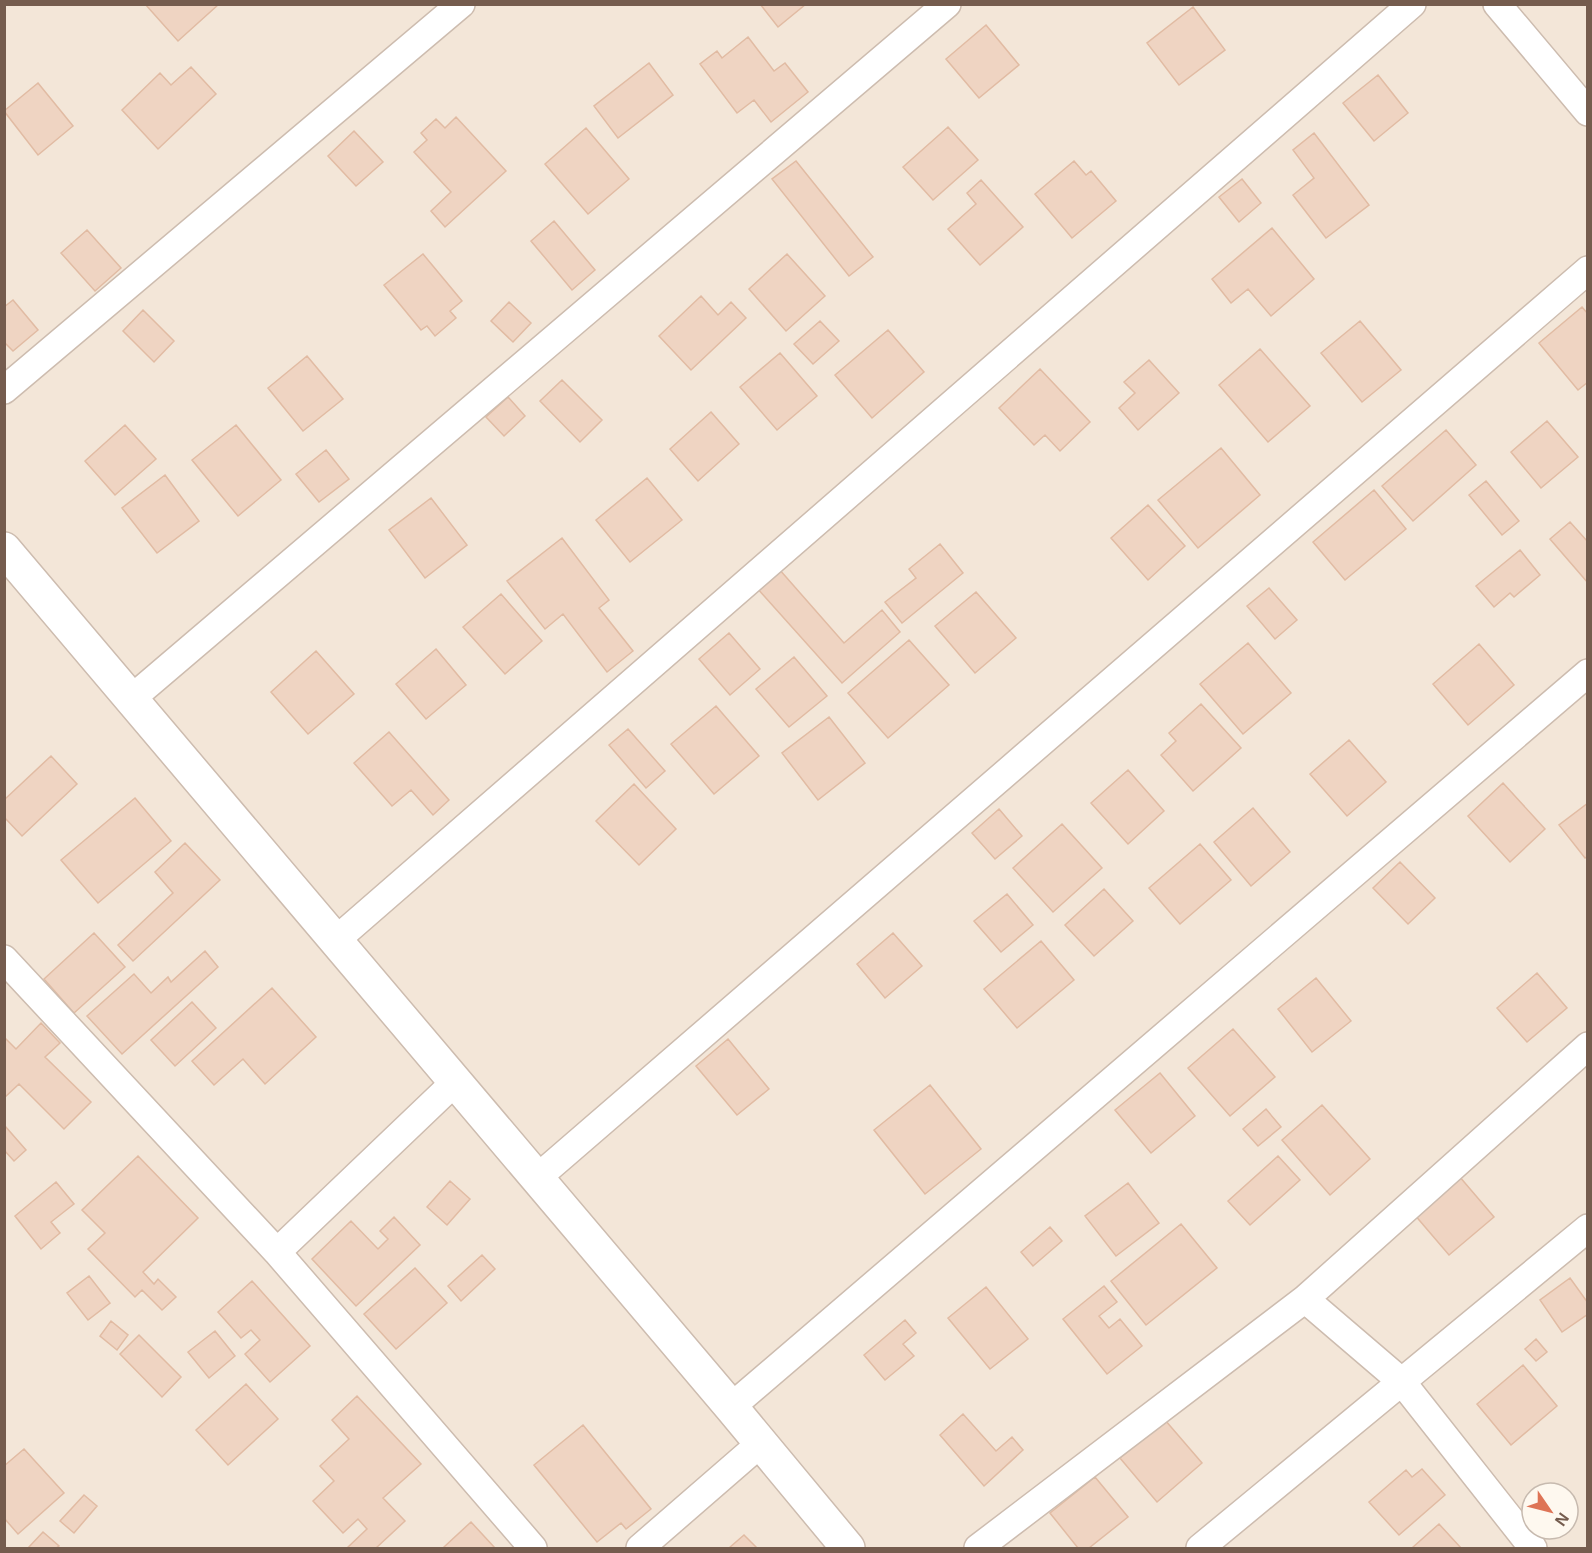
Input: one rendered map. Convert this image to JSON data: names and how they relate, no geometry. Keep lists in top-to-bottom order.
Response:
{
  "north": "bottom right"
}
